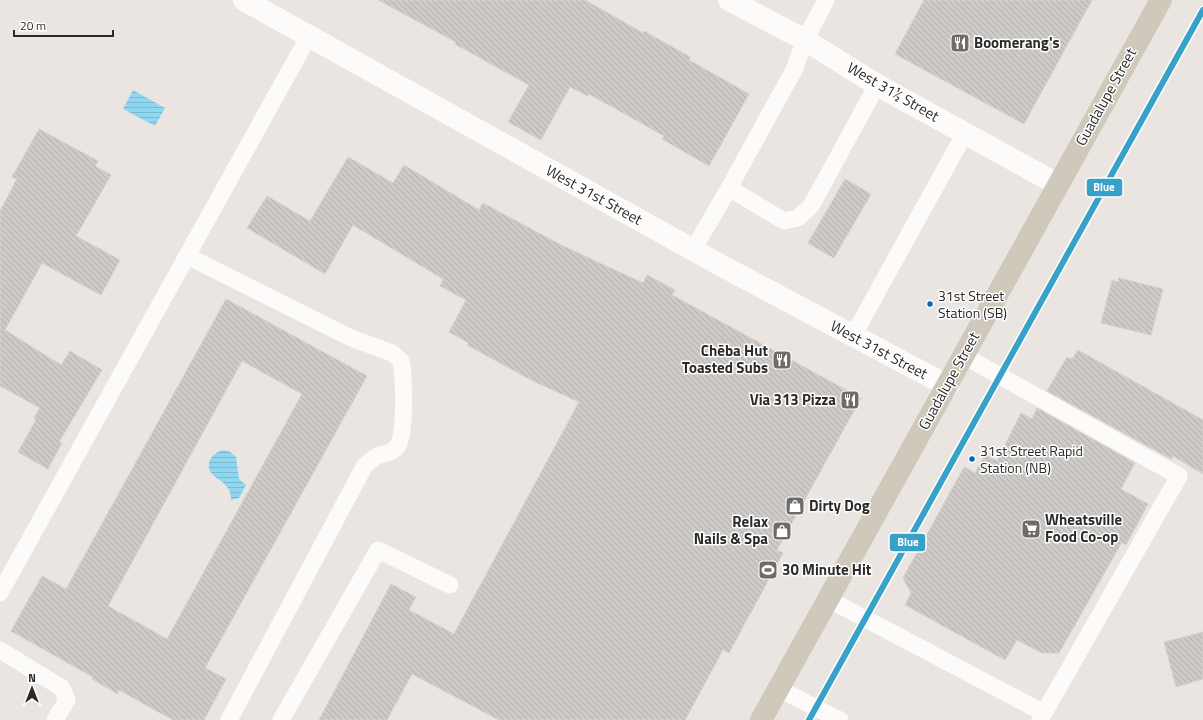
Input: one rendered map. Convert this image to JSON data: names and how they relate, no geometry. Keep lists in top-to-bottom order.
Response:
{
  "streets": {
    "main road": ["Guadalupe Street"],
    "street": ["West 31½ Street", "West 31st Street"]
  },
  "crossings": [
    ["West 31½ Street", "Guadalupe Street"],
    ["Guadalupe Street", "West 31st Street"]
  ],
  "places": {
    "restaurant": ["Boomerang's", "Chēba Hut Toasted Subs", "Via 313 Pizza"],
    "other": ["31st Street Station (SB)", "31st Street Rapid Station (NB)"],
    "shop": ["Dirty Dog", "Relax Nails & Spa"],
    "supermarket": ["Wheatsville Food Co-op"],
    "sports": ["30 Minute Hit"]
  },
  "lines": ["transit line Blue"],
  "scale_bar": "20 m",
  "north": "top"
}
